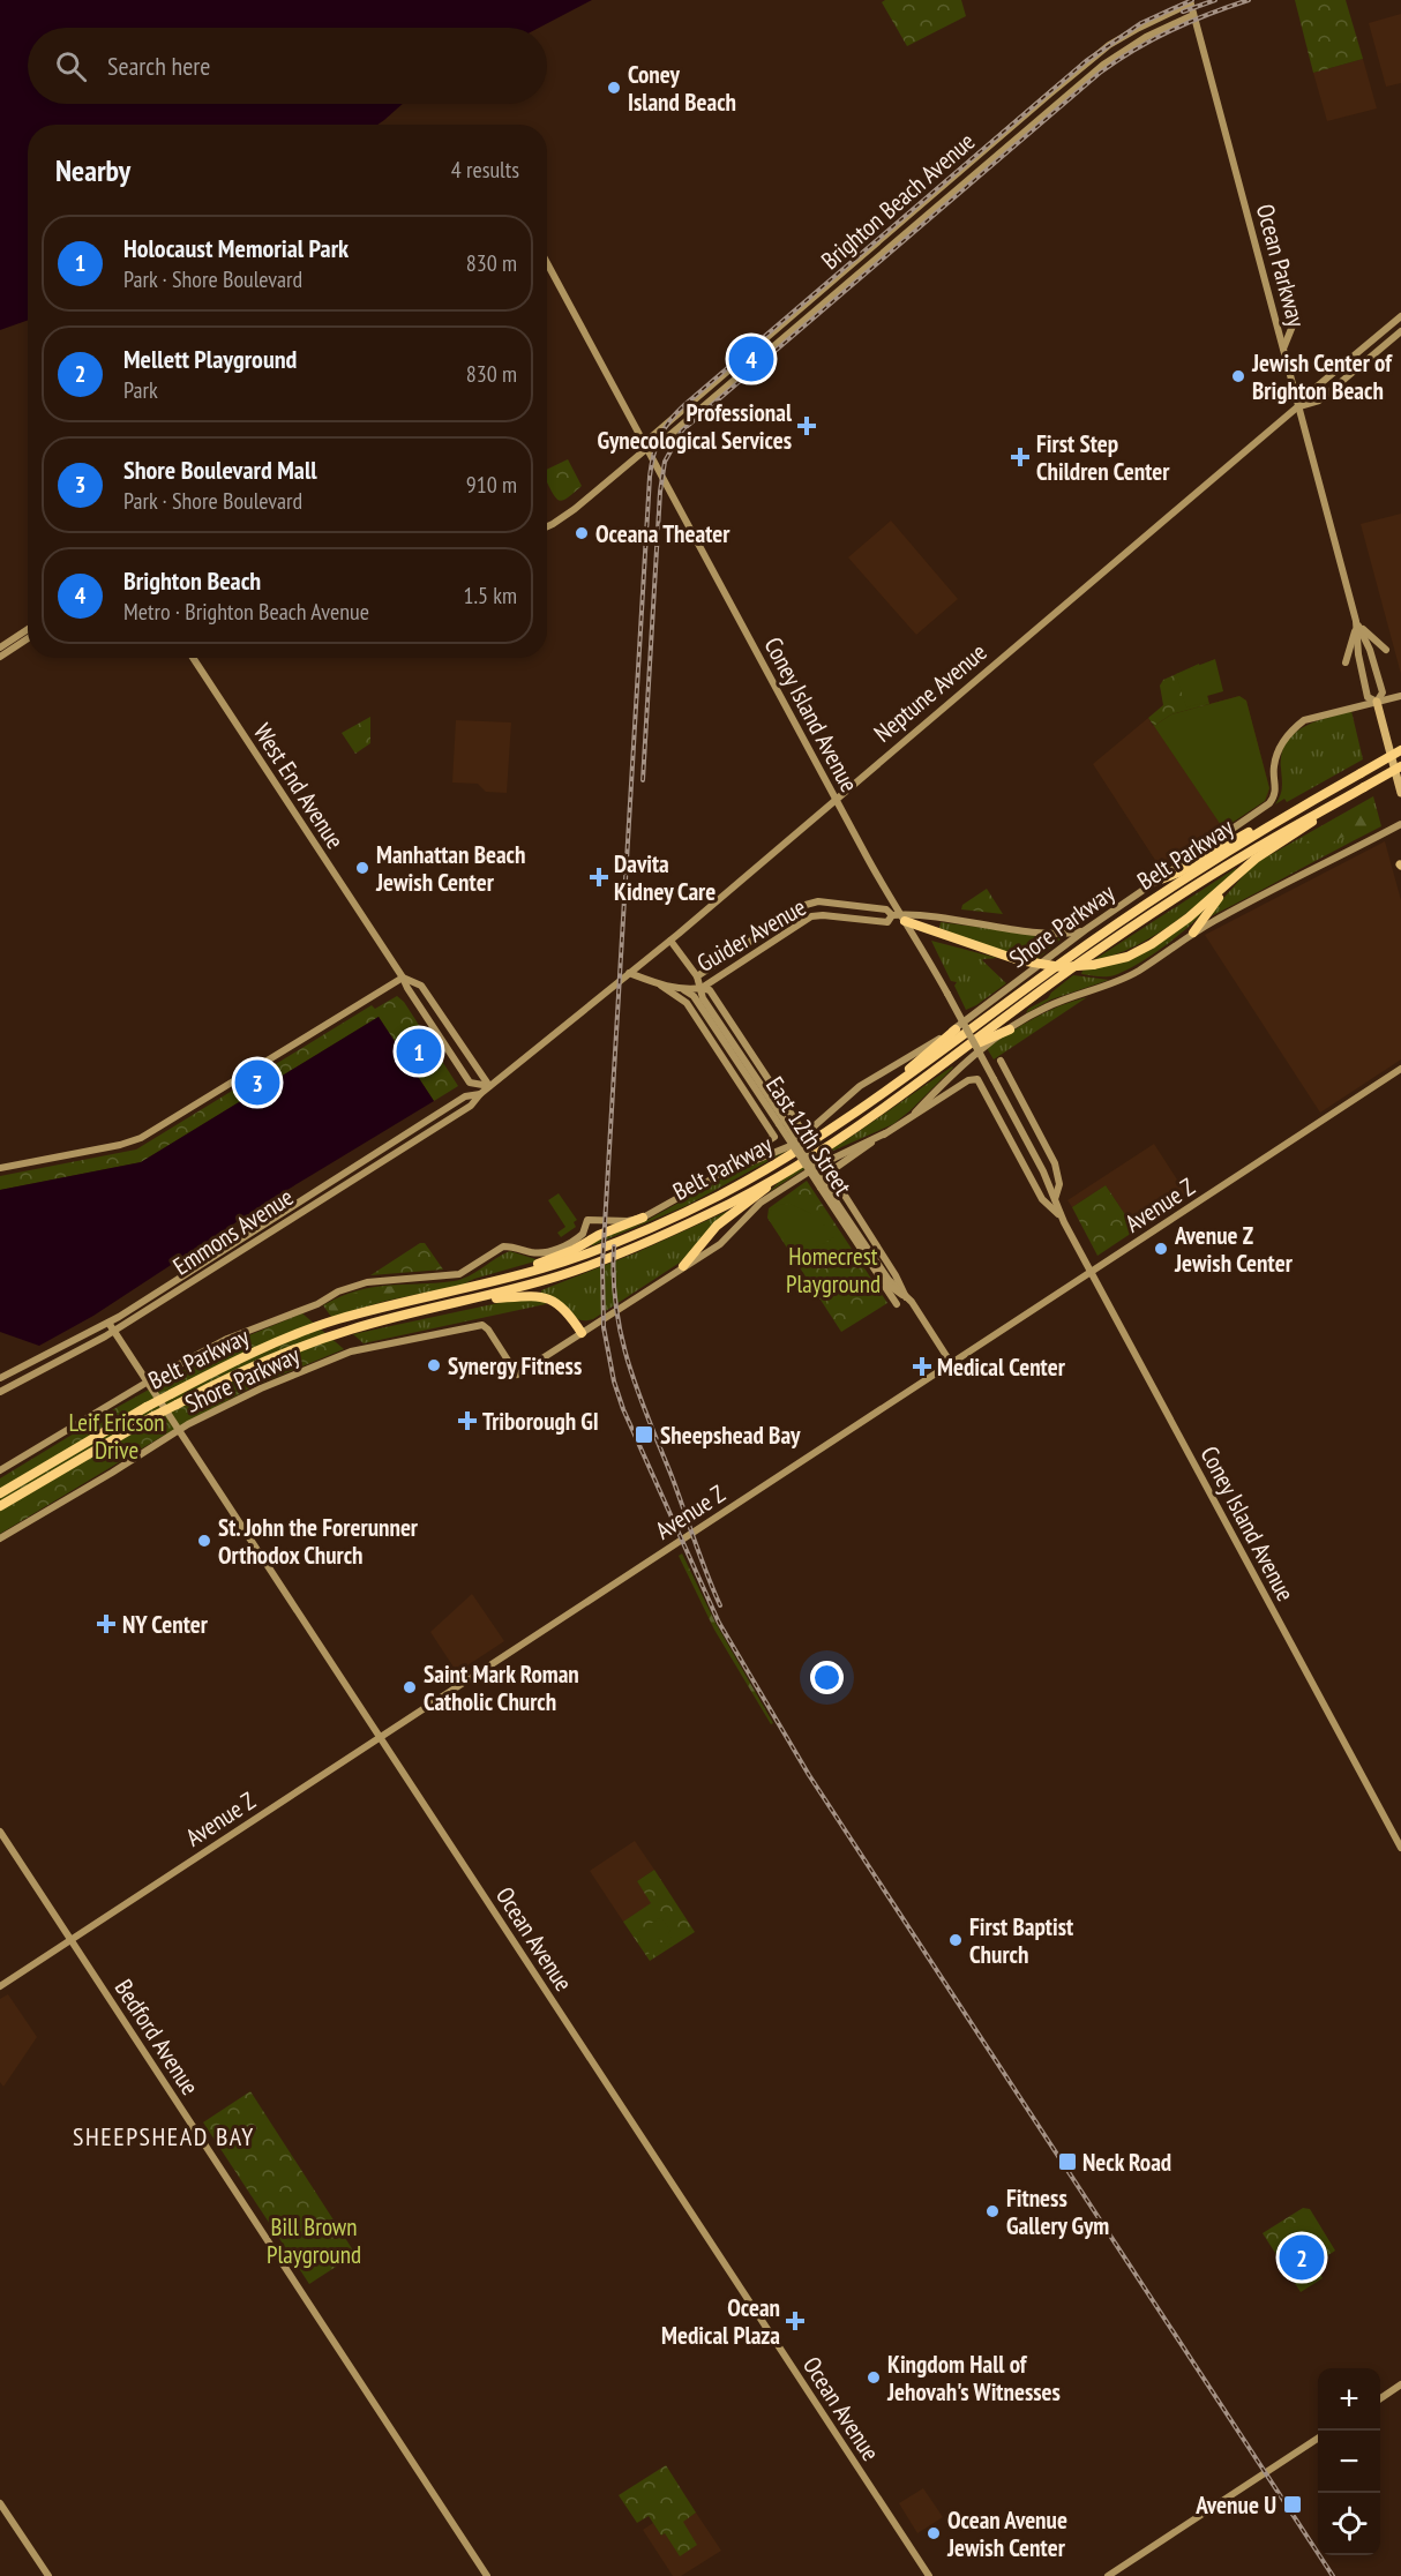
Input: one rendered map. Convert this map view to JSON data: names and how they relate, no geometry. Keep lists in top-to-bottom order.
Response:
{
  "streets": {
    "highway": ["Belt Parkway"],
    "main road": [
      "Brighton Beach Avenue",
      "Ocean Parkway",
      "Neptune Avenue",
      "Coney Island Avenue",
      "West End Avenue",
      "Shore Parkway",
      "Guider Avenue",
      "East 12th Street",
      "Avenue Z",
      "Emmons Avenue",
      "Ocean Avenue",
      "Bedford Avenue"
    ]
  },
  "crossings": [
    ["Brighton Beach Avenue", "Ocean Parkway"],
    ["Brighton Beach Avenue", "Coney Island Avenue"],
    ["Ocean Parkway", "Neptune Avenue"],
    ["Ocean Parkway", "Shore Parkway"],
    ["Neptune Avenue", "Coney Island Avenue"],
    ["Neptune Avenue", "Guider Avenue"],
    ["Neptune Avenue", "East 12th Street"],
    ["Neptune Avenue", "Emmons Avenue"],
    ["Coney Island Avenue", "Guider Avenue"],
    ["Coney Island Avenue", "Avenue Z"],
    ["Shore Parkway", "Guider Avenue"],
    ["Shore Parkway", "East 12th Street"],
    ["Shore Parkway", "Ocean Avenue"],
    ["Guider Avenue", "East 12th Street"],
    ["East 12th Street", "Avenue Z"],
    ["Avenue Z", "Ocean Avenue"],
    ["Avenue Z", "Bedford Avenue"],
    ["Emmons Avenue", "Ocean Avenue"]
  ],
  "districts": ["SHEEPSHEAD BAY"],
  "parks": ["Homecrest Playground", "Leif Ericson Drive", "Bill Brown Playground"],
  "places": {
    "other": [
      "Coney Island Beach",
      "Jewish Center of Brighton Beach",
      "Oceana Theater",
      "Manhattan Beach Jewish Center",
      "Avenue Z Jewish Center",
      "Synergy Fitness",
      "St. John the Forerunner Orthodox Church",
      "Saint Mark Roman Catholic Church",
      "First Baptist Church",
      "Fitness Gallery Gym",
      "Kingdom Hall of Jehovah's Witnesses",
      "Ocean Avenue Jewish Center"
    ],
    "health": [
      "Professional Gynecological Services",
      "First Step Children Center",
      "Davita Kidney Care",
      "Medical Center",
      "Triborough GI",
      "NY Center",
      "Ocean Medical Plaza"
    ],
    "transit": ["Sheepshead Bay", "Neck Road", "Avenue U"]
  },
  "page": {
    "search": "Search here",
    "heading": ["Nearby", "4 results"],
    "list": [
      {
        "mark": "1",
        "name": "Holocaust Memorial Park",
        "note": "Park · Shore Boulevard",
        "value": "830 m"
      },
      {
        "mark": "2",
        "name": "Mellett Playground",
        "note": "Park",
        "value": "830 m"
      },
      {
        "mark": "3",
        "name": "Shore Boulevard Mall",
        "note": "Park · Shore Boulevard",
        "value": "910 m"
      },
      {
        "mark": "4",
        "name": "Brighton Beach",
        "note": "Metro · Brighton Beach Avenue",
        "value": "1.5 km"
      }
    ],
    "pins": [
      "4",
      "1",
      "3",
      "2"
    ],
    "map_buttons": ["+", "−"]
  }
}
